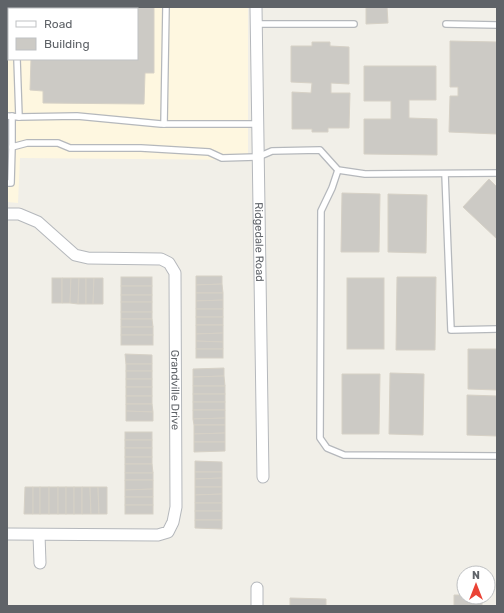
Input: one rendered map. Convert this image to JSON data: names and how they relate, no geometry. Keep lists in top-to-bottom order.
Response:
{
  "streets": {
    "street": ["Ridgedale Road", "Grandville Drive"]
  },
  "legend": ["Road", "Building"],
  "north": "top"
}
